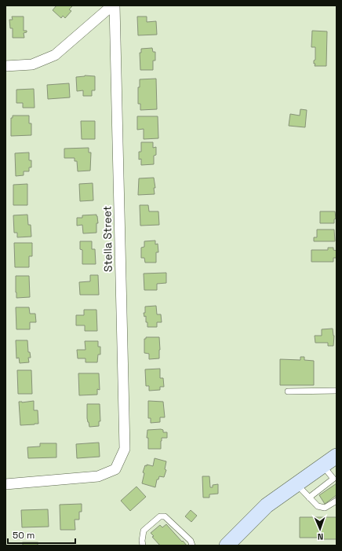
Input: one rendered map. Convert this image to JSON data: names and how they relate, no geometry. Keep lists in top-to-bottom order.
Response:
{
  "streets": {
    "street": ["Stella Street"]
  },
  "scale_bar": "50 m",
  "north": "bottom"
}
